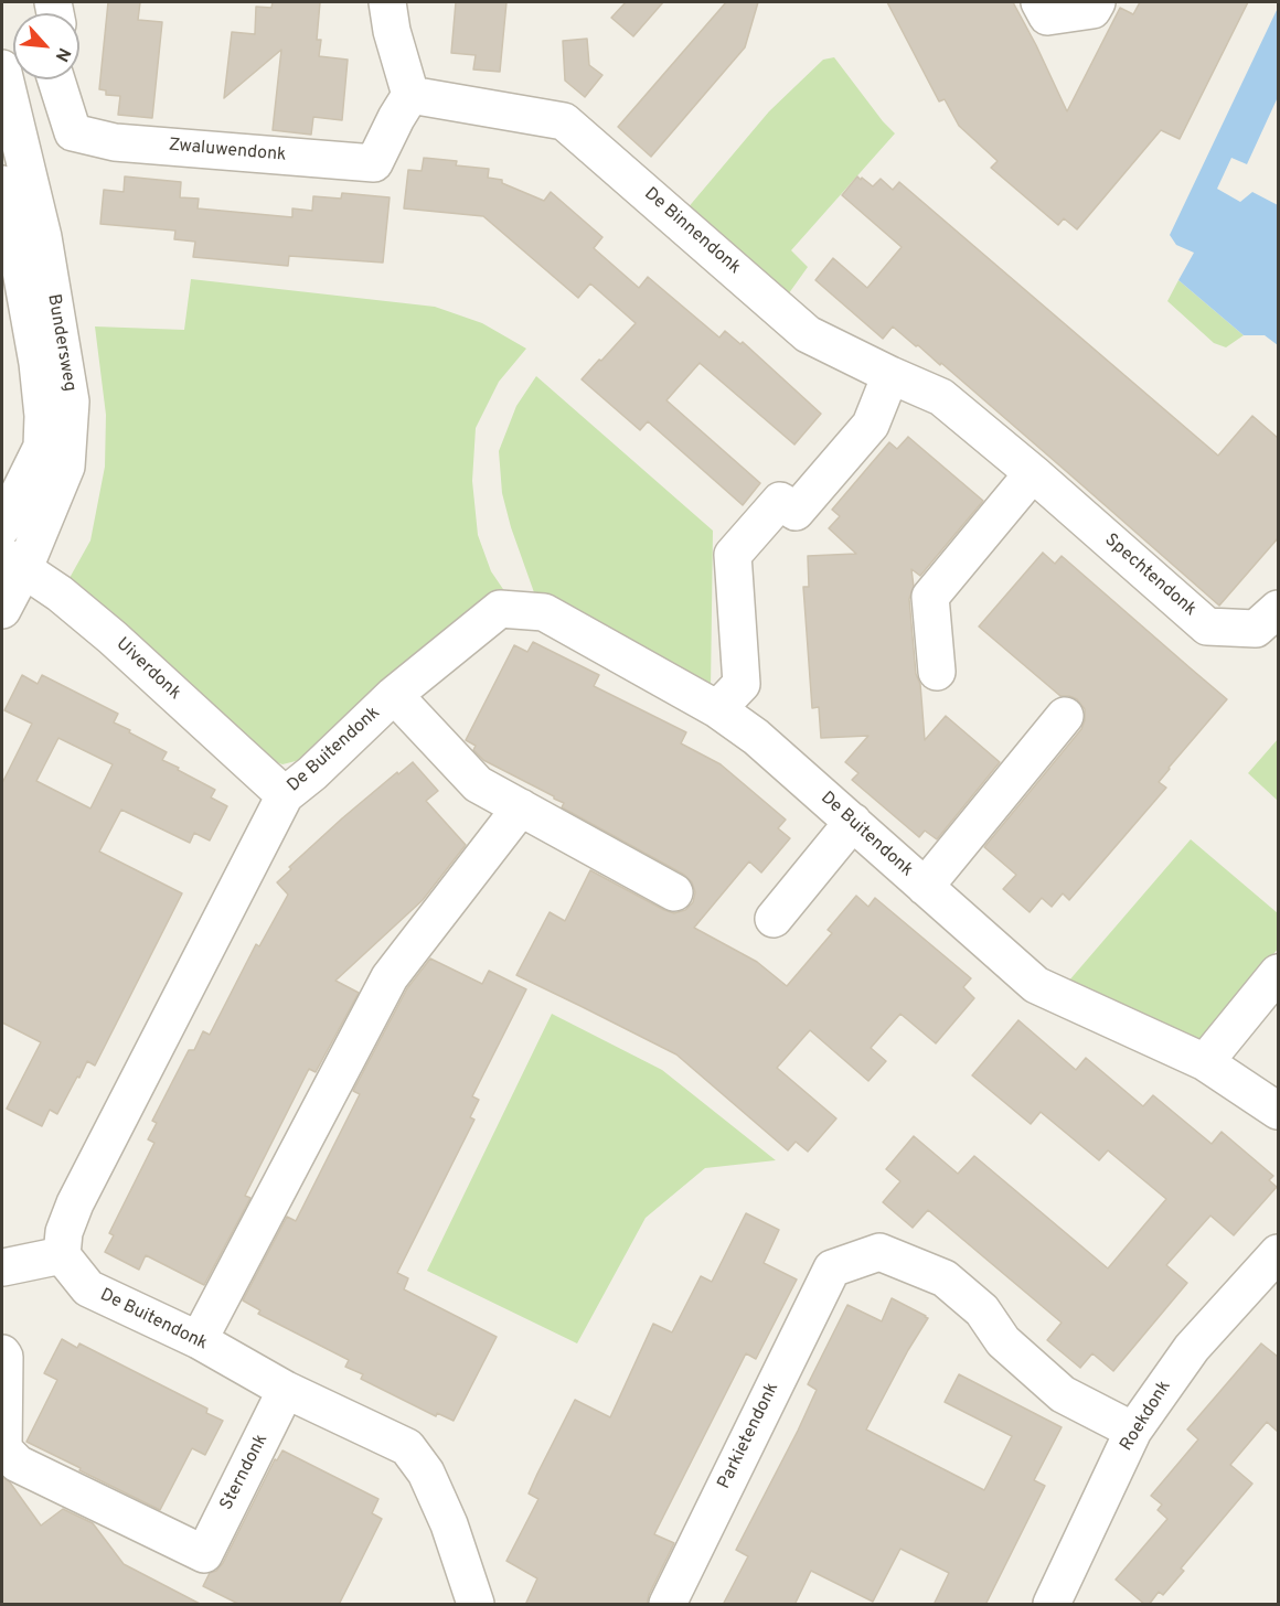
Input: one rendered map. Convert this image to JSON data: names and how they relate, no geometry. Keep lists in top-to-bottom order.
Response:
{
  "streets": {
    "street": [
      "Zwaluwendonk",
      "De Binnendonk",
      "Bundersweg",
      "Spechtendonk",
      "Uiverdonk",
      "De Buitendonk",
      "Roekdonk",
      "Parkietendonk",
      "Sterndonk"
    ]
  },
  "crossings": [
    ["Zwaluwendonk", "De Binnendonk"],
    ["De Binnendonk", "Spechtendonk"],
    ["Bundersweg", "Uiverdonk"],
    ["Uiverdonk", "De Buitendonk"],
    ["De Buitendonk", "Sterndonk"],
    ["Roekdonk", "Parkietendonk"]
  ],
  "north": "bottom right"
}
